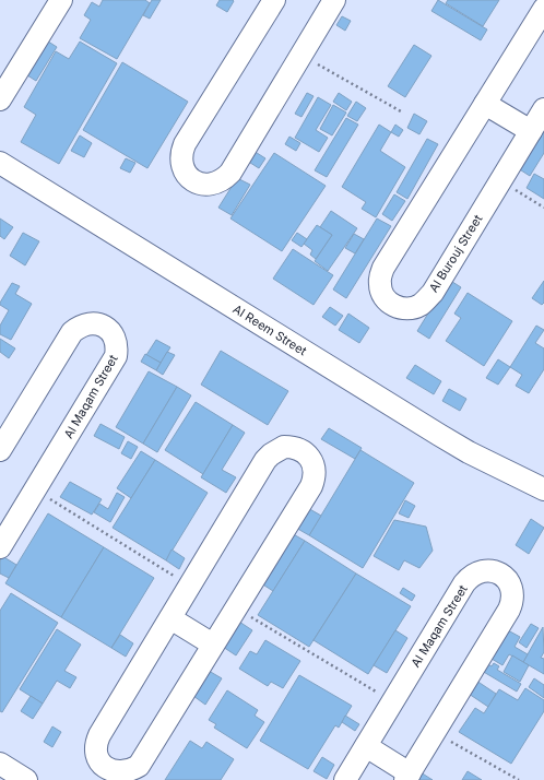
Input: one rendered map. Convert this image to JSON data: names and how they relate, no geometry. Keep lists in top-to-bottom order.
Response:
{
  "streets": {
    "street": ["Al Burouj Street", "Al Reem Street", "Al Maqam Street"]
  }
}
